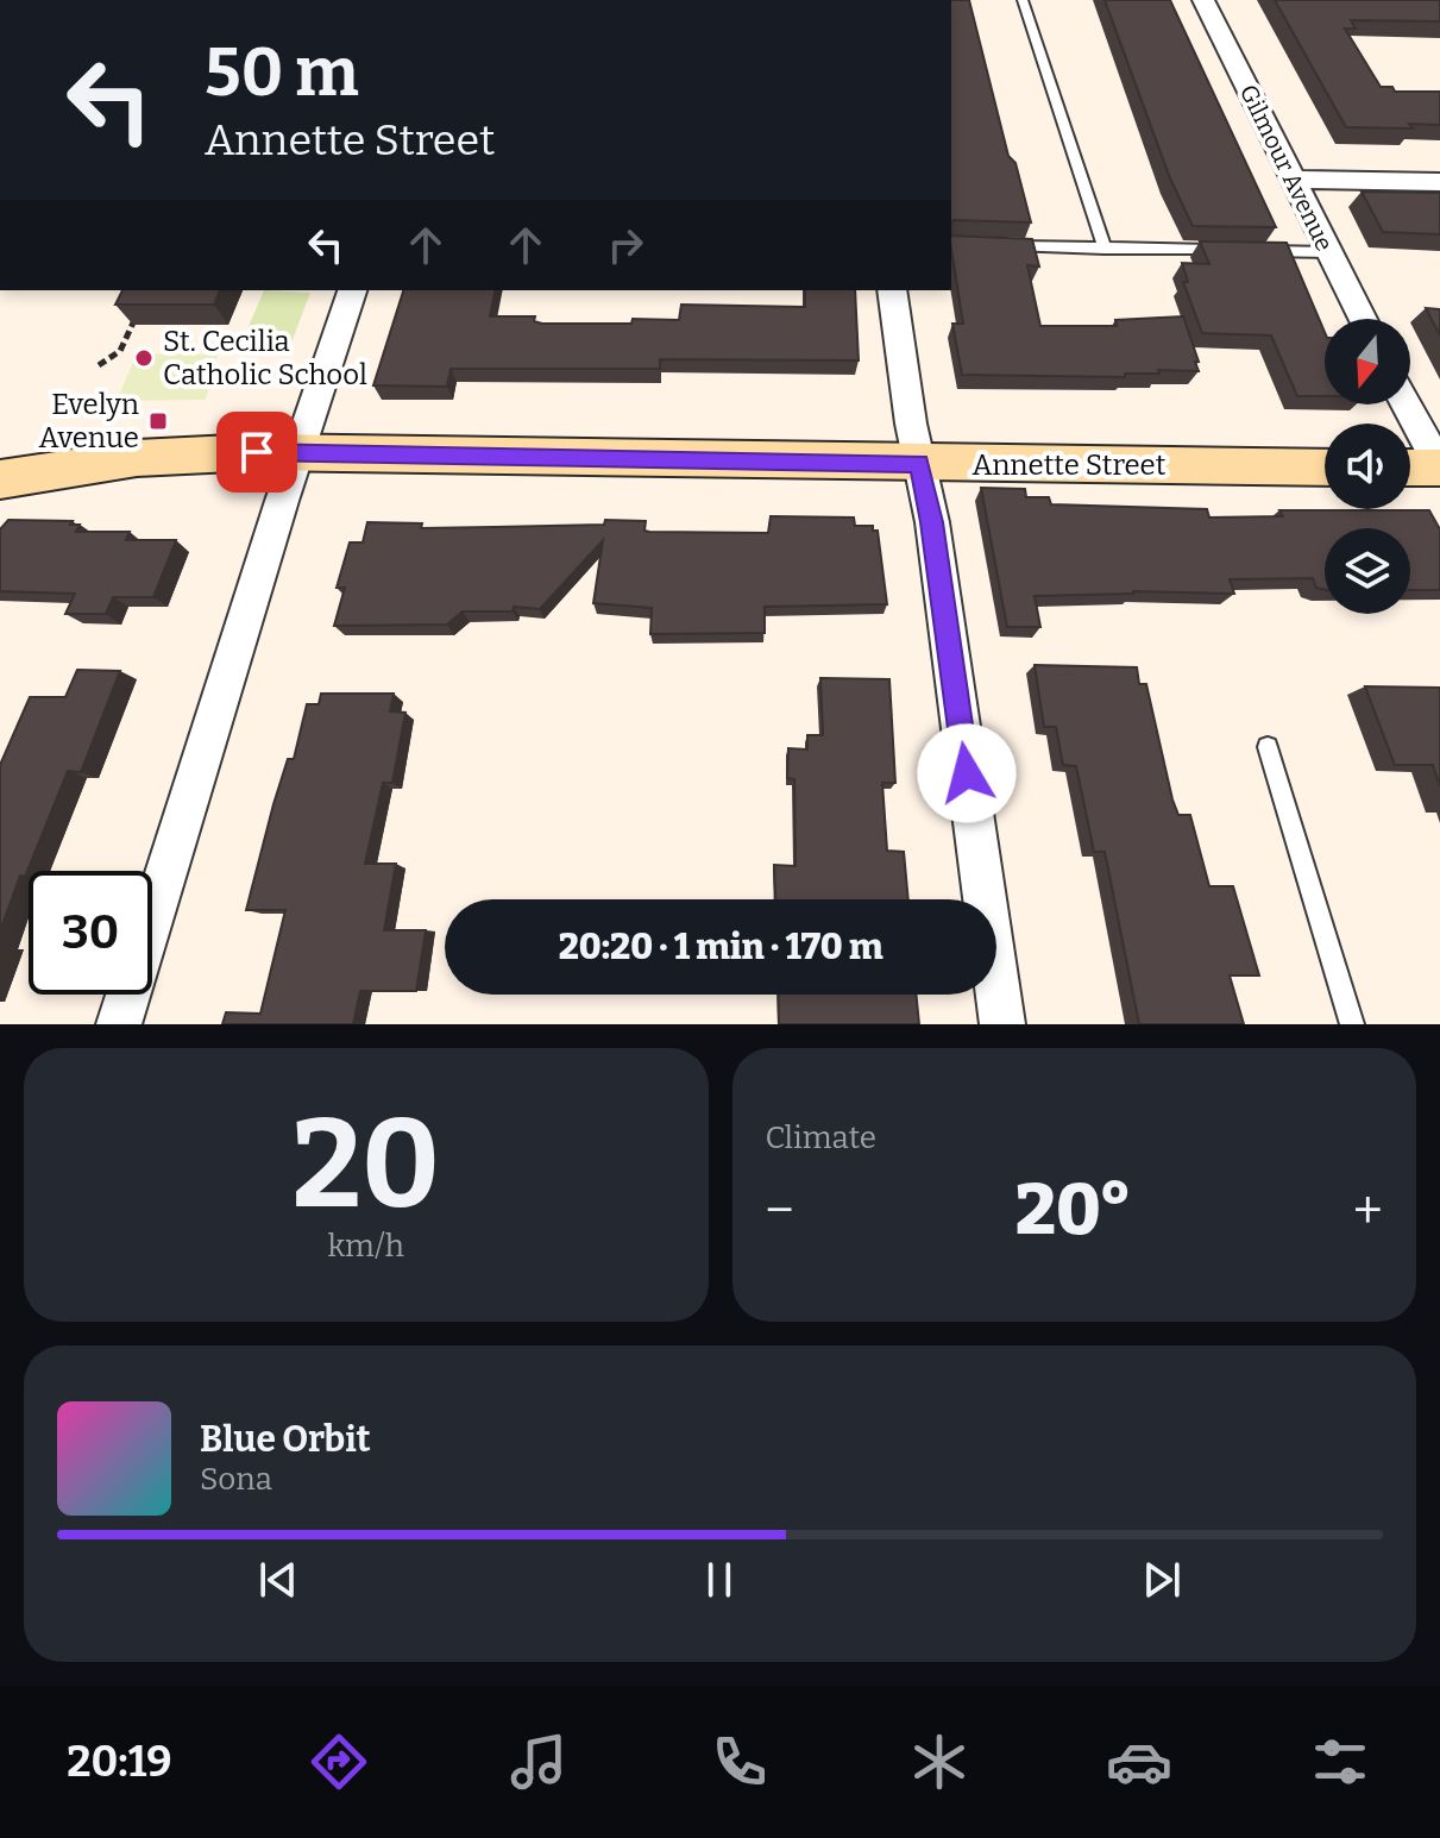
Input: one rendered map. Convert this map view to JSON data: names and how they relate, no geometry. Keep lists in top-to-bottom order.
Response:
{
  "streets": {
    "street": ["Gilmour Avenue", "Annette Street"]
  },
  "places": {
    "other": ["St. Cecilia Catholic School"],
    "transit": ["Evelyn Avenue"]
  },
  "north": "bottom",
  "page": {
    "turn": ["50 m", "Annette Street"],
    "limit": "30",
    "trip": "20:20 · 1 min · 170 m",
    "tile": [
      ["20", "km/h"],
      "Climate"
    ],
    "heat": ["−", "20°", "+"],
    "song": ["Blue Orbit", "Sona"],
    "tabs": "20:19"
  }
}
